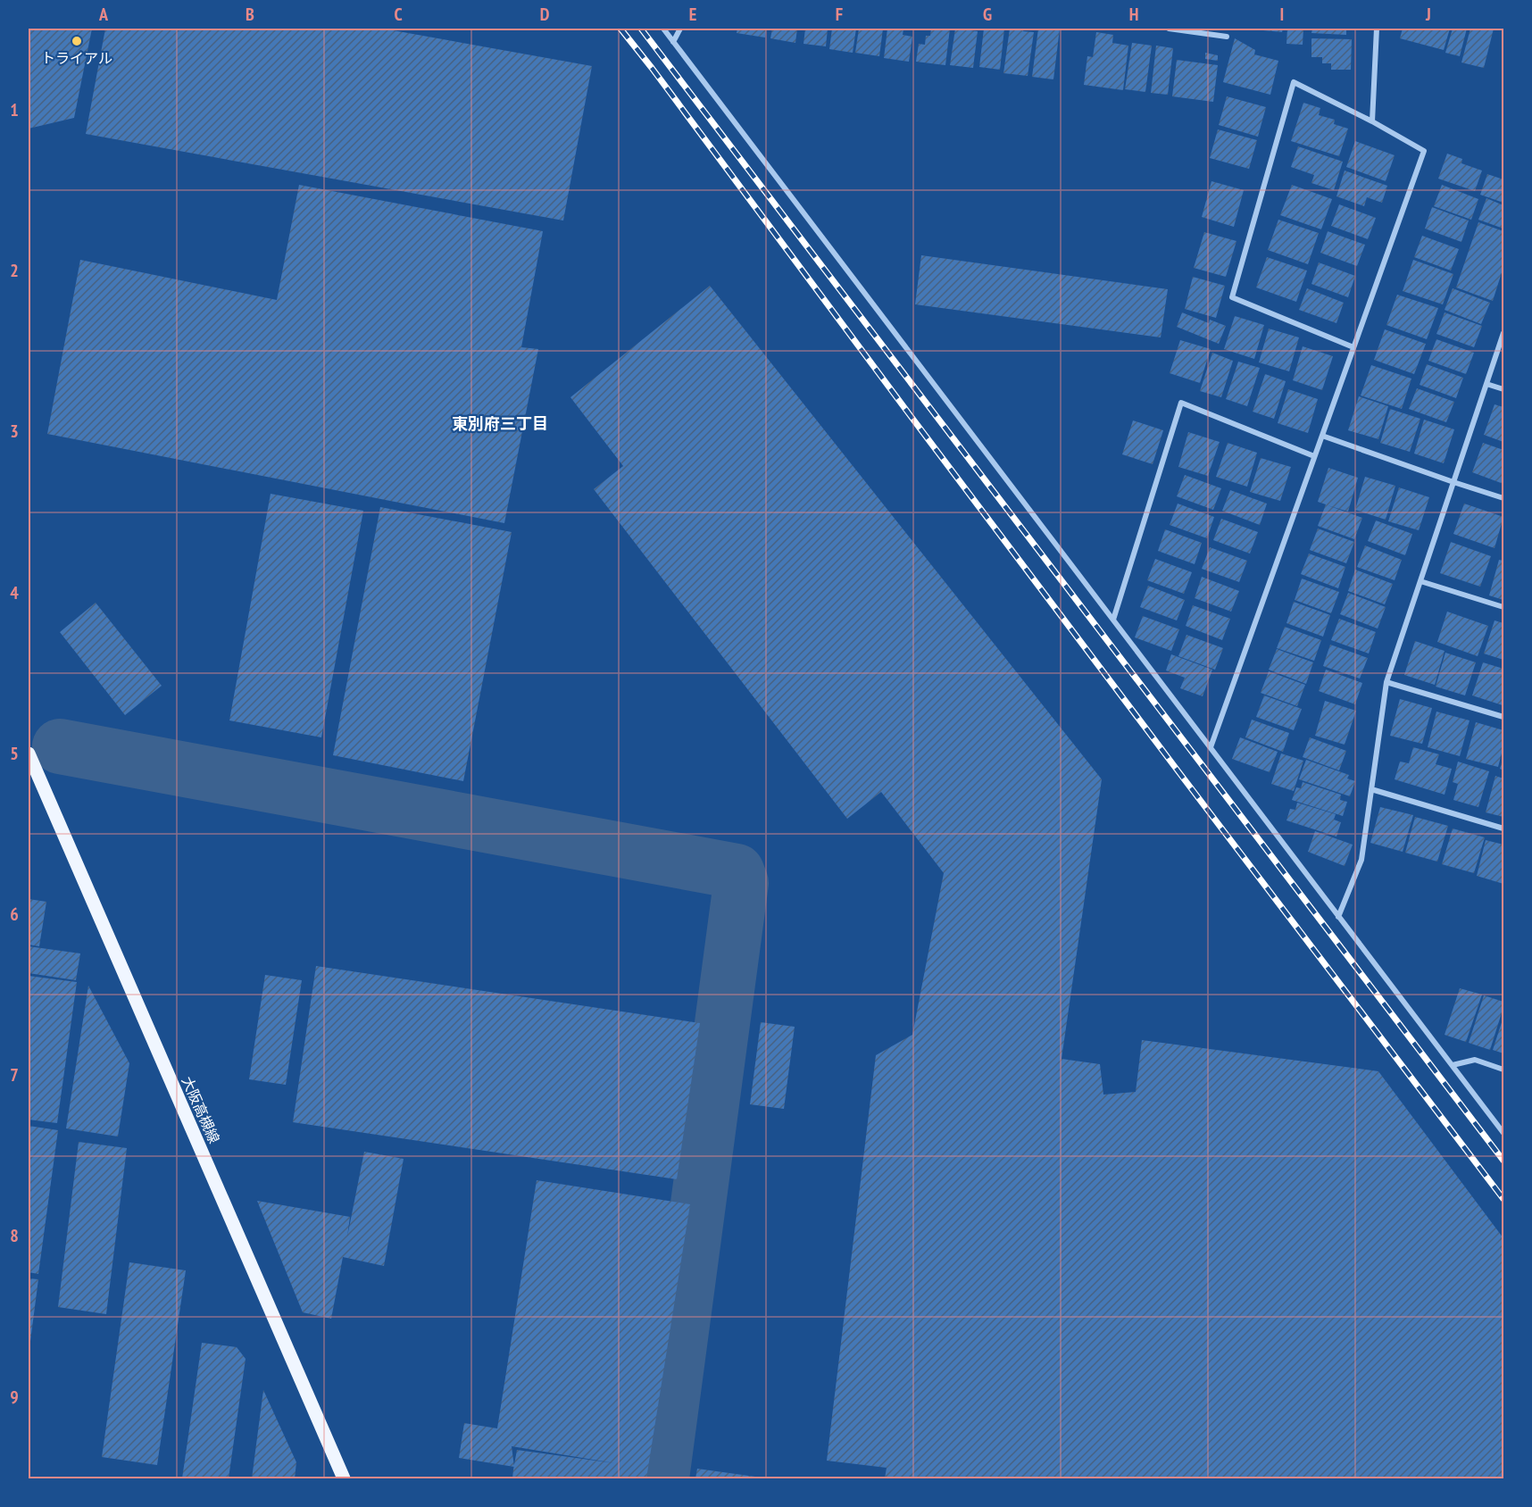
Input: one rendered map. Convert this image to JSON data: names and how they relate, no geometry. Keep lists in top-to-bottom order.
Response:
{
  "streets": {
    "main road": ["大阪高槻線"]
  },
  "districts": ["東別府三丁目"],
  "places": ["トライアル"],
  "grid": {
    "columns": [
      "A",
      "B",
      "C",
      "D",
      "E",
      "F",
      "G",
      "H",
      "I",
      "J"
    ],
    "rows": [
      "1",
      "2",
      "3",
      "4",
      "5",
      "6",
      "7",
      "8",
      "9"
    ]
  }
}
